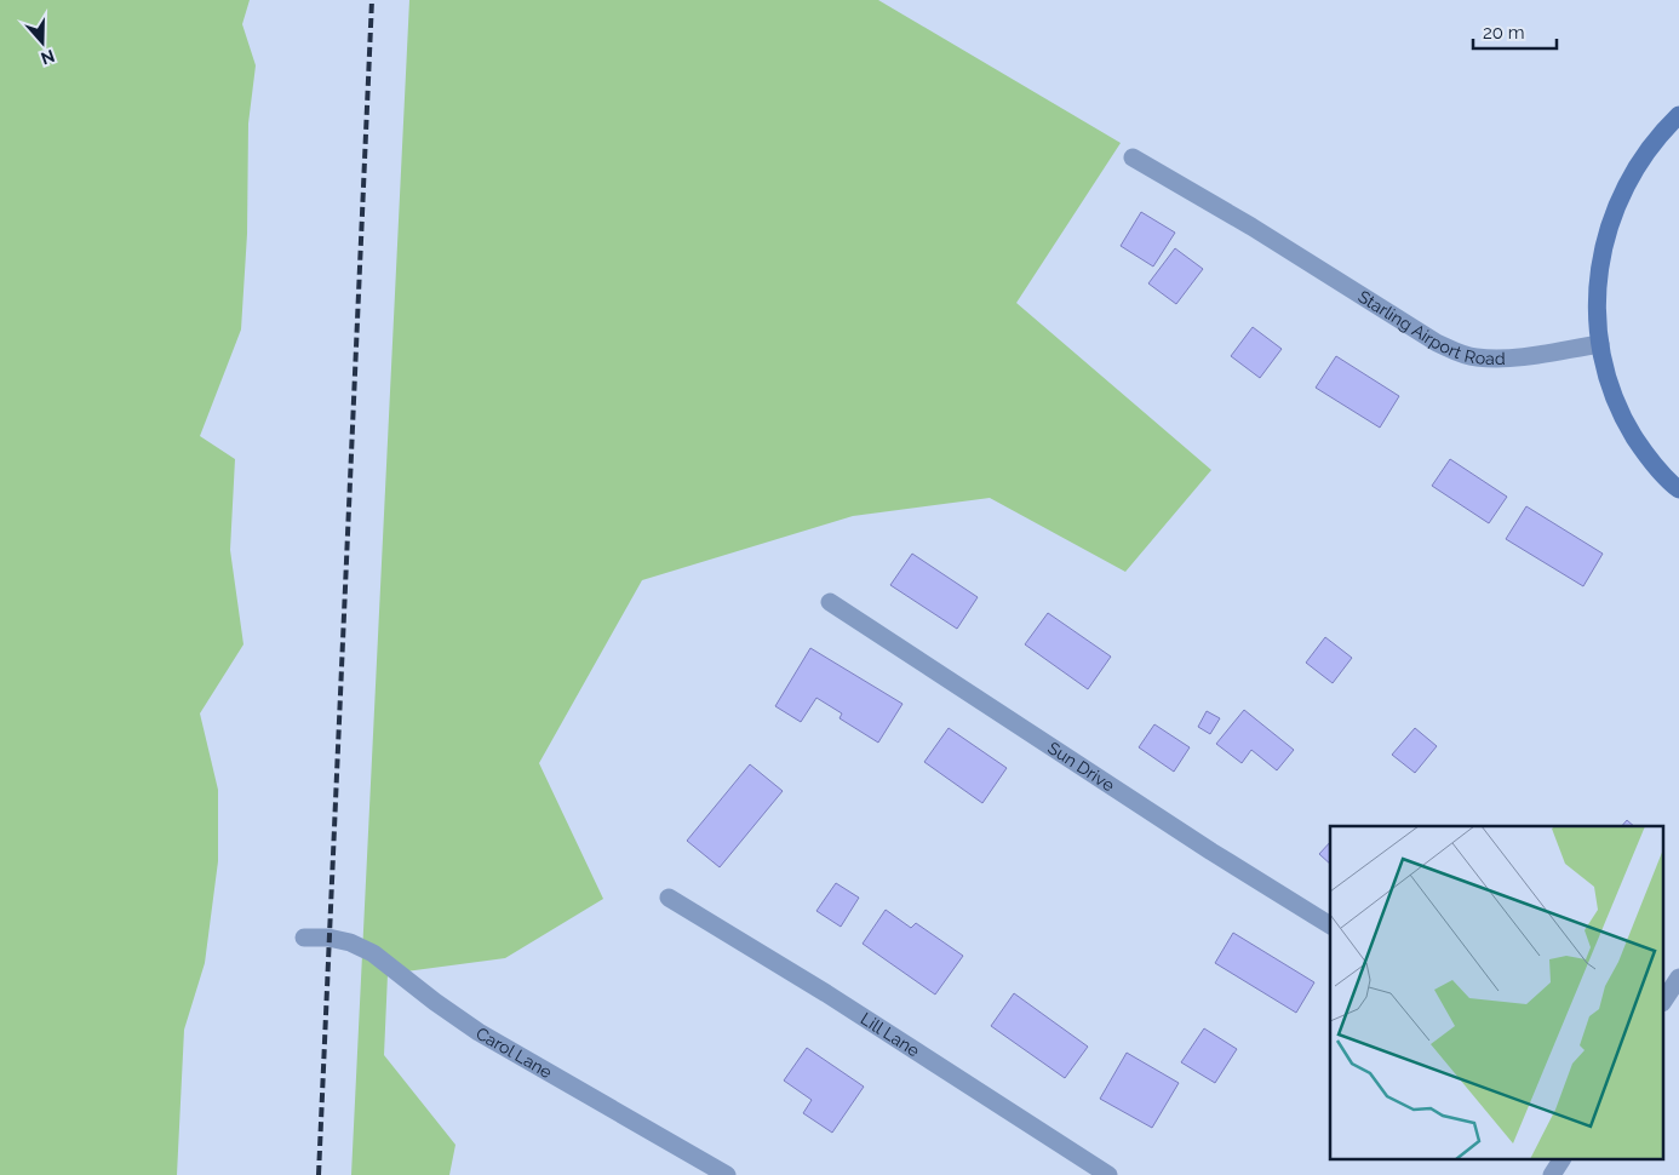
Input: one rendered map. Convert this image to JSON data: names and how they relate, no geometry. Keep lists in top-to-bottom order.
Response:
{
  "streets": {
    "street": [
      "Starling Airport Road",
      "Sun Drive",
      "Lill Lane",
      "Carol Lane"
    ]
  },
  "scale_bar": "20 m",
  "north": "bottom"
}
